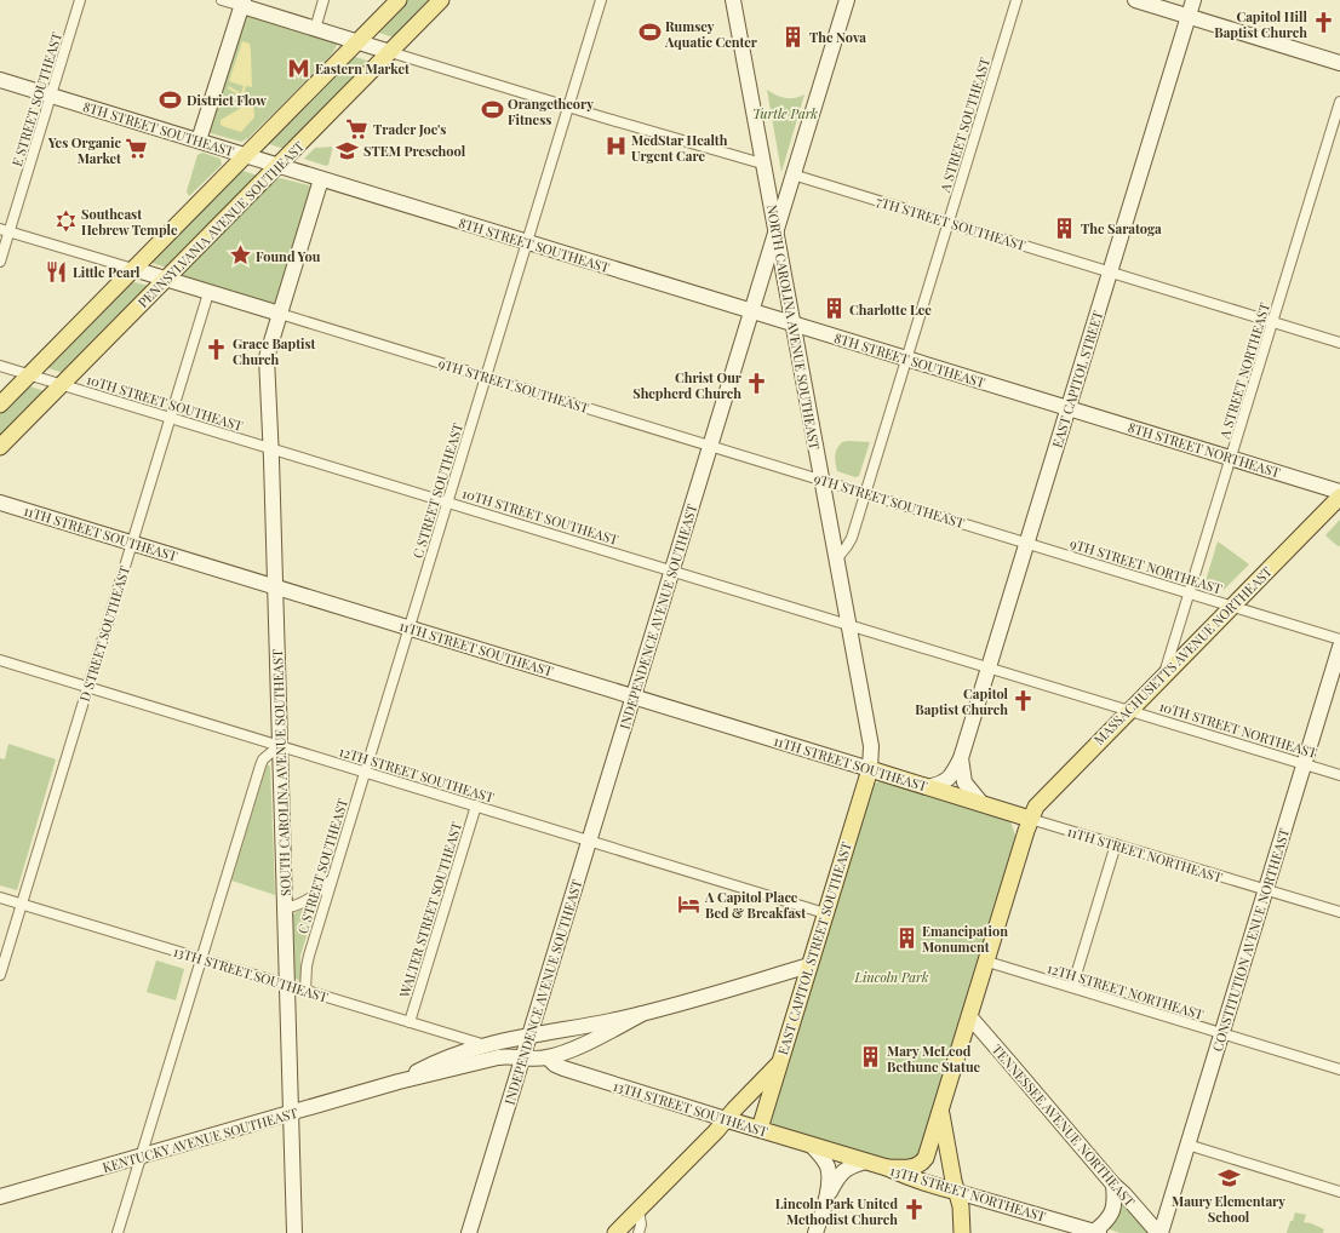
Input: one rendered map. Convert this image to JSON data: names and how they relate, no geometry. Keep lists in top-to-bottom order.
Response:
{
  "streets": {
    "main road": [
      "8TH STREET SOUTHEAST",
      "PENNSYLVANIA AVENUE SOUTHEAST",
      "NORTH CAROLINA AVENUE SOUTHEAST",
      "EAST CAPITOL STREET",
      "9TH STREET SOUTHEAST",
      "8TH STREET NORTHEAST",
      "11TH STREET SOUTHEAST",
      "INDEPENDENCE AVENUE SOUTHEAST",
      "MASSACHUSETTS AVENUE NORTHEAST",
      "SOUTH CAROLINA AVENUE SOUTHEAST",
      "11TH STREET NORTHEAST",
      "CONSTITUTION AVENUE NORTHEAST",
      "EAST CAPITOL STREET SOUTHEAST",
      "13TH STREET SOUTHEAST",
      "TENNESSEE AVENUE NORTHEAST",
      "KENTUCKY AVENUE SOUTHEAST",
      "13TH STREET NORTHEAST"
    ],
    "street": [
      "E STREET SOUTHEAST",
      "A STREET SOUTHEAST",
      "7TH STREET SOUTHEAST",
      "A STREET NORTHEAST",
      "10TH STREET SOUTHEAST",
      "C STREET SOUTHEAST",
      "9TH STREET NORTHEAST",
      "D STREET SOUTHEAST",
      "10TH STREET NORTHEAST",
      "12TH STREET SOUTHEAST",
      "WALTER STREET SOUTHEAST",
      "12TH STREET NORTHEAST"
    ]
  },
  "crossings": [
    ["E STREET SOUTHEAST", "8TH STREET SOUTHEAST"],
    ["E STREET SOUTHEAST", "9TH STREET SOUTHEAST"],
    ["A STREET SOUTHEAST", "8TH STREET SOUTHEAST"],
    ["A STREET SOUTHEAST", "7TH STREET SOUTHEAST"],
    ["A STREET SOUTHEAST", "NORTH CAROLINA AVENUE SOUTHEAST"],
    ["A STREET SOUTHEAST", "9TH STREET SOUTHEAST"],
    ["8TH STREET SOUTHEAST", "PENNSYLVANIA AVENUE SOUTHEAST"],
    ["8TH STREET SOUTHEAST", "NORTH CAROLINA AVENUE SOUTHEAST"],
    ["8TH STREET SOUTHEAST", "EAST CAPITOL STREET"],
    ["8TH STREET SOUTHEAST", "8TH STREET NORTHEAST"],
    ["8TH STREET SOUTHEAST", "C STREET SOUTHEAST"],
    ["8TH STREET SOUTHEAST", "INDEPENDENCE AVENUE SOUTHEAST"],
    ["7TH STREET SOUTHEAST", "A STREET NORTHEAST"],
    ["7TH STREET SOUTHEAST", "EAST CAPITOL STREET"],
    ["7TH STREET SOUTHEAST", "INDEPENDENCE AVENUE SOUTHEAST"],
    ["PENNSYLVANIA AVENUE SOUTHEAST", "9TH STREET SOUTHEAST"],
    ["PENNSYLVANIA AVENUE SOUTHEAST", "10TH STREET SOUTHEAST"],
    ["NORTH CAROLINA AVENUE SOUTHEAST", "9TH STREET SOUTHEAST"],
    ["NORTH CAROLINA AVENUE SOUTHEAST", "10TH STREET SOUTHEAST"],
    ["NORTH CAROLINA AVENUE SOUTHEAST", "11TH STREET SOUTHEAST"],
    ["NORTH CAROLINA AVENUE SOUTHEAST", "INDEPENDENCE AVENUE SOUTHEAST"],
    ["NORTH CAROLINA AVENUE SOUTHEAST", "EAST CAPITOL STREET SOUTHEAST"],
    ["A STREET NORTHEAST", "8TH STREET NORTHEAST"],
    ["A STREET NORTHEAST", "9TH STREET NORTHEAST"],
    ["A STREET NORTHEAST", "MASSACHUSETTS AVENUE NORTHEAST"],
    ["EAST CAPITOL STREET", "9TH STREET SOUTHEAST"],
    ["EAST CAPITOL STREET", "10TH STREET SOUTHEAST"],
    ["EAST CAPITOL STREET", "8TH STREET NORTHEAST"],
    ["EAST CAPITOL STREET", "9TH STREET NORTHEAST"],
    ["EAST CAPITOL STREET", "10TH STREET NORTHEAST"],
    ["9TH STREET SOUTHEAST", "C STREET SOUTHEAST"],
    ["9TH STREET SOUTHEAST", "9TH STREET NORTHEAST"],
    ["9TH STREET SOUTHEAST", "INDEPENDENCE AVENUE SOUTHEAST"],
    ["9TH STREET SOUTHEAST", "D STREET SOUTHEAST"],
    ["9TH STREET SOUTHEAST", "SOUTH CAROLINA AVENUE SOUTHEAST"],
    ["10TH STREET SOUTHEAST", "C STREET SOUTHEAST"],
    ["10TH STREET SOUTHEAST", "INDEPENDENCE AVENUE SOUTHEAST"],
    ["10TH STREET SOUTHEAST", "D STREET SOUTHEAST"],
    ["10TH STREET SOUTHEAST", "10TH STREET NORTHEAST"],
    ["10TH STREET SOUTHEAST", "SOUTH CAROLINA AVENUE SOUTHEAST"],
    ["C STREET SOUTHEAST", "11TH STREET SOUTHEAST"],
    ["C STREET SOUTHEAST", "12TH STREET SOUTHEAST"],
    ["C STREET SOUTHEAST", "13TH STREET SOUTHEAST"],
    ["11TH STREET SOUTHEAST", "INDEPENDENCE AVENUE SOUTHEAST"],
    ["11TH STREET SOUTHEAST", "D STREET SOUTHEAST"],
    ["11TH STREET SOUTHEAST", "SOUTH CAROLINA AVENUE SOUTHEAST"],
    ["11TH STREET SOUTHEAST", "11TH STREET NORTHEAST"],
    ["11TH STREET SOUTHEAST", "EAST CAPITOL STREET SOUTHEAST"],
    ["9TH STREET NORTHEAST", "MASSACHUSETTS AVENUE NORTHEAST"],
    ["INDEPENDENCE AVENUE SOUTHEAST", "12TH STREET SOUTHEAST"],
    ["INDEPENDENCE AVENUE SOUTHEAST", "KENTUCKY AVENUE SOUTHEAST"],
    ["D STREET SOUTHEAST", "12TH STREET SOUTHEAST"],
    ["D STREET SOUTHEAST", "13TH STREET SOUTHEAST"],
    ["MASSACHUSETTS AVENUE NORTHEAST", "10TH STREET NORTHEAST"],
    ["MASSACHUSETTS AVENUE NORTHEAST", "11TH STREET NORTHEAST"],
    ["MASSACHUSETTS AVENUE NORTHEAST", "12TH STREET NORTHEAST"],
    ["MASSACHUSETTS AVENUE NORTHEAST", "TENNESSEE AVENUE NORTHEAST"],
    ["MASSACHUSETTS AVENUE NORTHEAST", "13TH STREET NORTHEAST"],
    ["10TH STREET NORTHEAST", "CONSTITUTION AVENUE NORTHEAST"],
    ["SOUTH CAROLINA AVENUE SOUTHEAST", "12TH STREET SOUTHEAST"],
    ["SOUTH CAROLINA AVENUE SOUTHEAST", "13TH STREET SOUTHEAST"],
    ["SOUTH CAROLINA AVENUE SOUTHEAST", "KENTUCKY AVENUE SOUTHEAST"],
    ["12TH STREET SOUTHEAST", "WALTER STREET SOUTHEAST"],
    ["12TH STREET SOUTHEAST", "EAST CAPITOL STREET SOUTHEAST"],
    ["11TH STREET NORTHEAST", "CONSTITUTION AVENUE NORTHEAST"],
    ["WALTER STREET SOUTHEAST", "13TH STREET SOUTHEAST"],
    ["CONSTITUTION AVENUE NORTHEAST", "12TH STREET NORTHEAST"],
    ["CONSTITUTION AVENUE NORTHEAST", "TENNESSEE AVENUE NORTHEAST"],
    ["EAST CAPITOL STREET SOUTHEAST", "13TH STREET SOUTHEAST"],
    ["EAST CAPITOL STREET SOUTHEAST", "KENTUCKY AVENUE SOUTHEAST"],
    ["13TH STREET SOUTHEAST", "KENTUCKY AVENUE SOUTHEAST"],
    ["13TH STREET SOUTHEAST", "13TH STREET NORTHEAST"]
  ],
  "parks": ["Turtle Park", "Lincoln Park"],
  "places": {
    "church": [
      "Capitol Hill Baptist Church",
      "Grace Baptist Church",
      "Christ Our Shepherd Church",
      "Capitol Baptist Church",
      "Lincoln Park United Methodist Church"
    ],
    "sports": ["Rumsey Aquatic Center", "District Flow", "Orangetheory Fitness"],
    "building": [
      "The Nova",
      "The Saratoga",
      "Charlotte Lee",
      "Emancipation Monument",
      "Mary McLeod Bethune Statue"
    ],
    "metro station": ["Eastern Market"],
    "supermarket": ["Trader Joe's", "Yes Organic Market"],
    "hospital": ["MedStar Health Urgent Care"],
    "school or university": ["STEM Preschool", "Maury Elementary School"],
    "synagogue": ["Southeast Hebrew Temple"],
    "place": ["Found You"],
    "restaurant": ["Little Pearl"],
    "hotel": ["A Capitol Place Bed & Breakfast"]
  }
}
